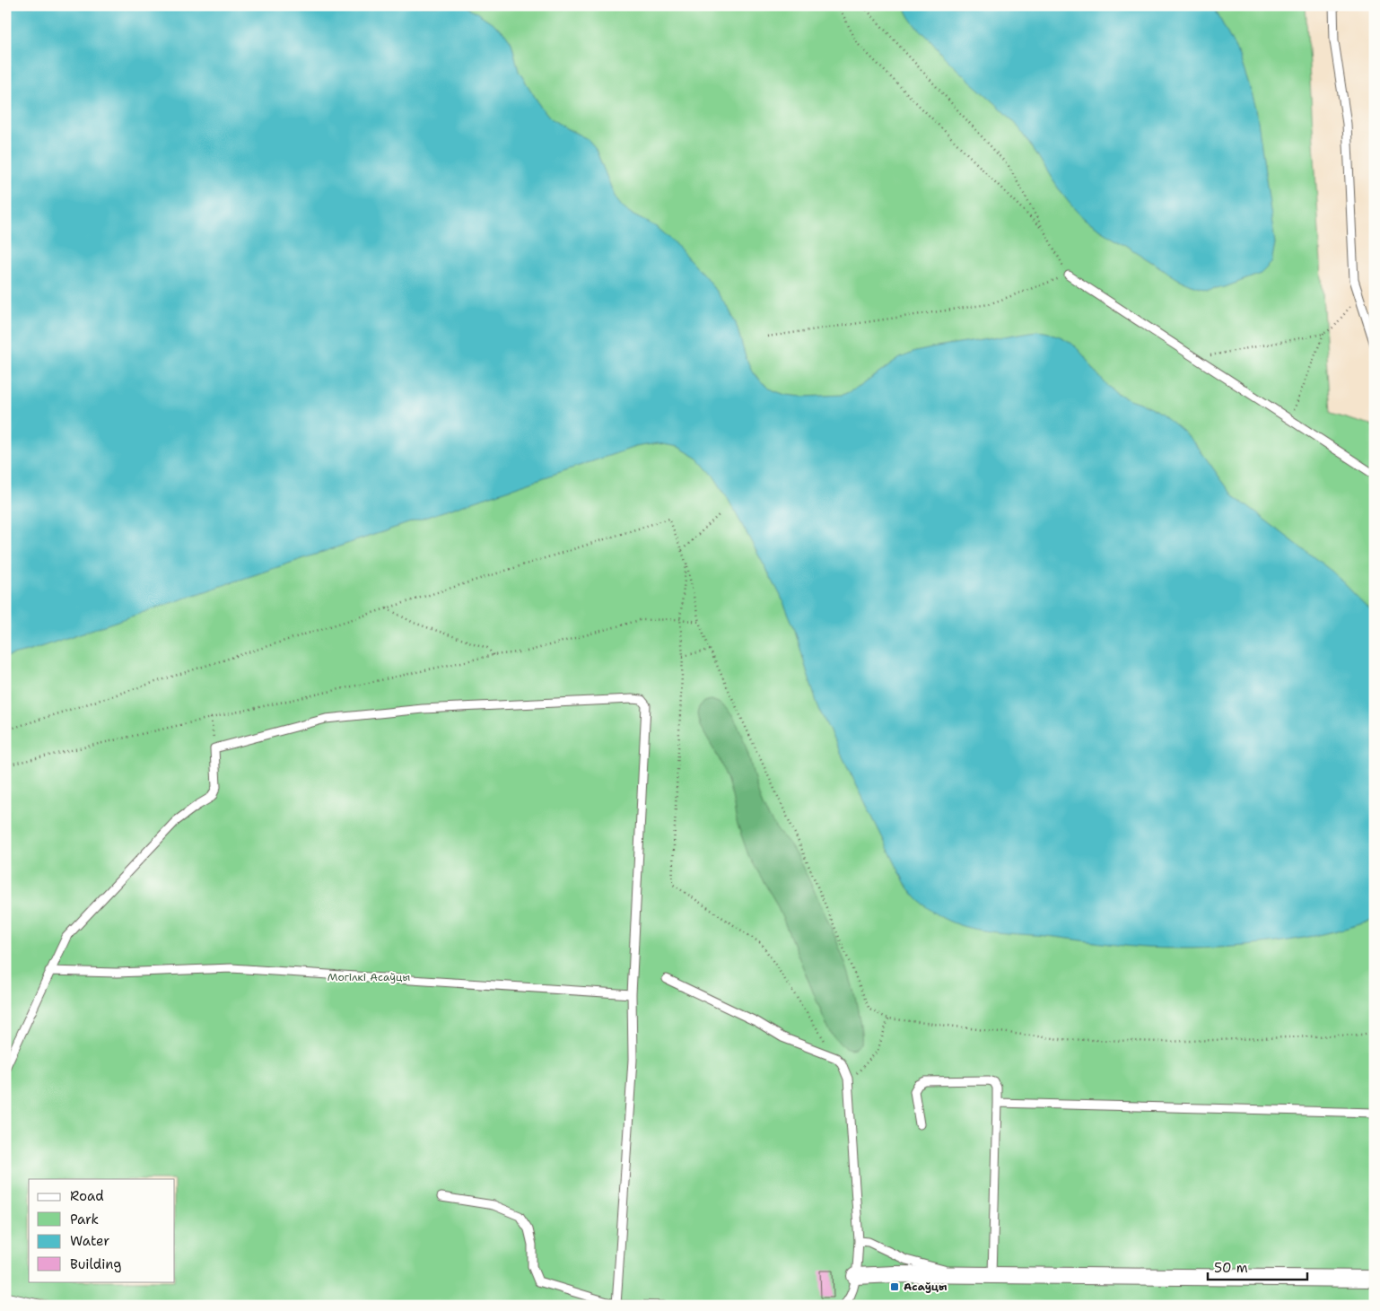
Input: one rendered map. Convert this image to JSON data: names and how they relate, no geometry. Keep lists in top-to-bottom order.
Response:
{
  "parks": ["Могілкі Асаўцы"],
  "places": {
    "transit": ["Асаўцы"]
  },
  "legend": [
    "Road",
    "Park",
    "Water",
    "Building"
  ],
  "scale_bar": "50 m"
}
